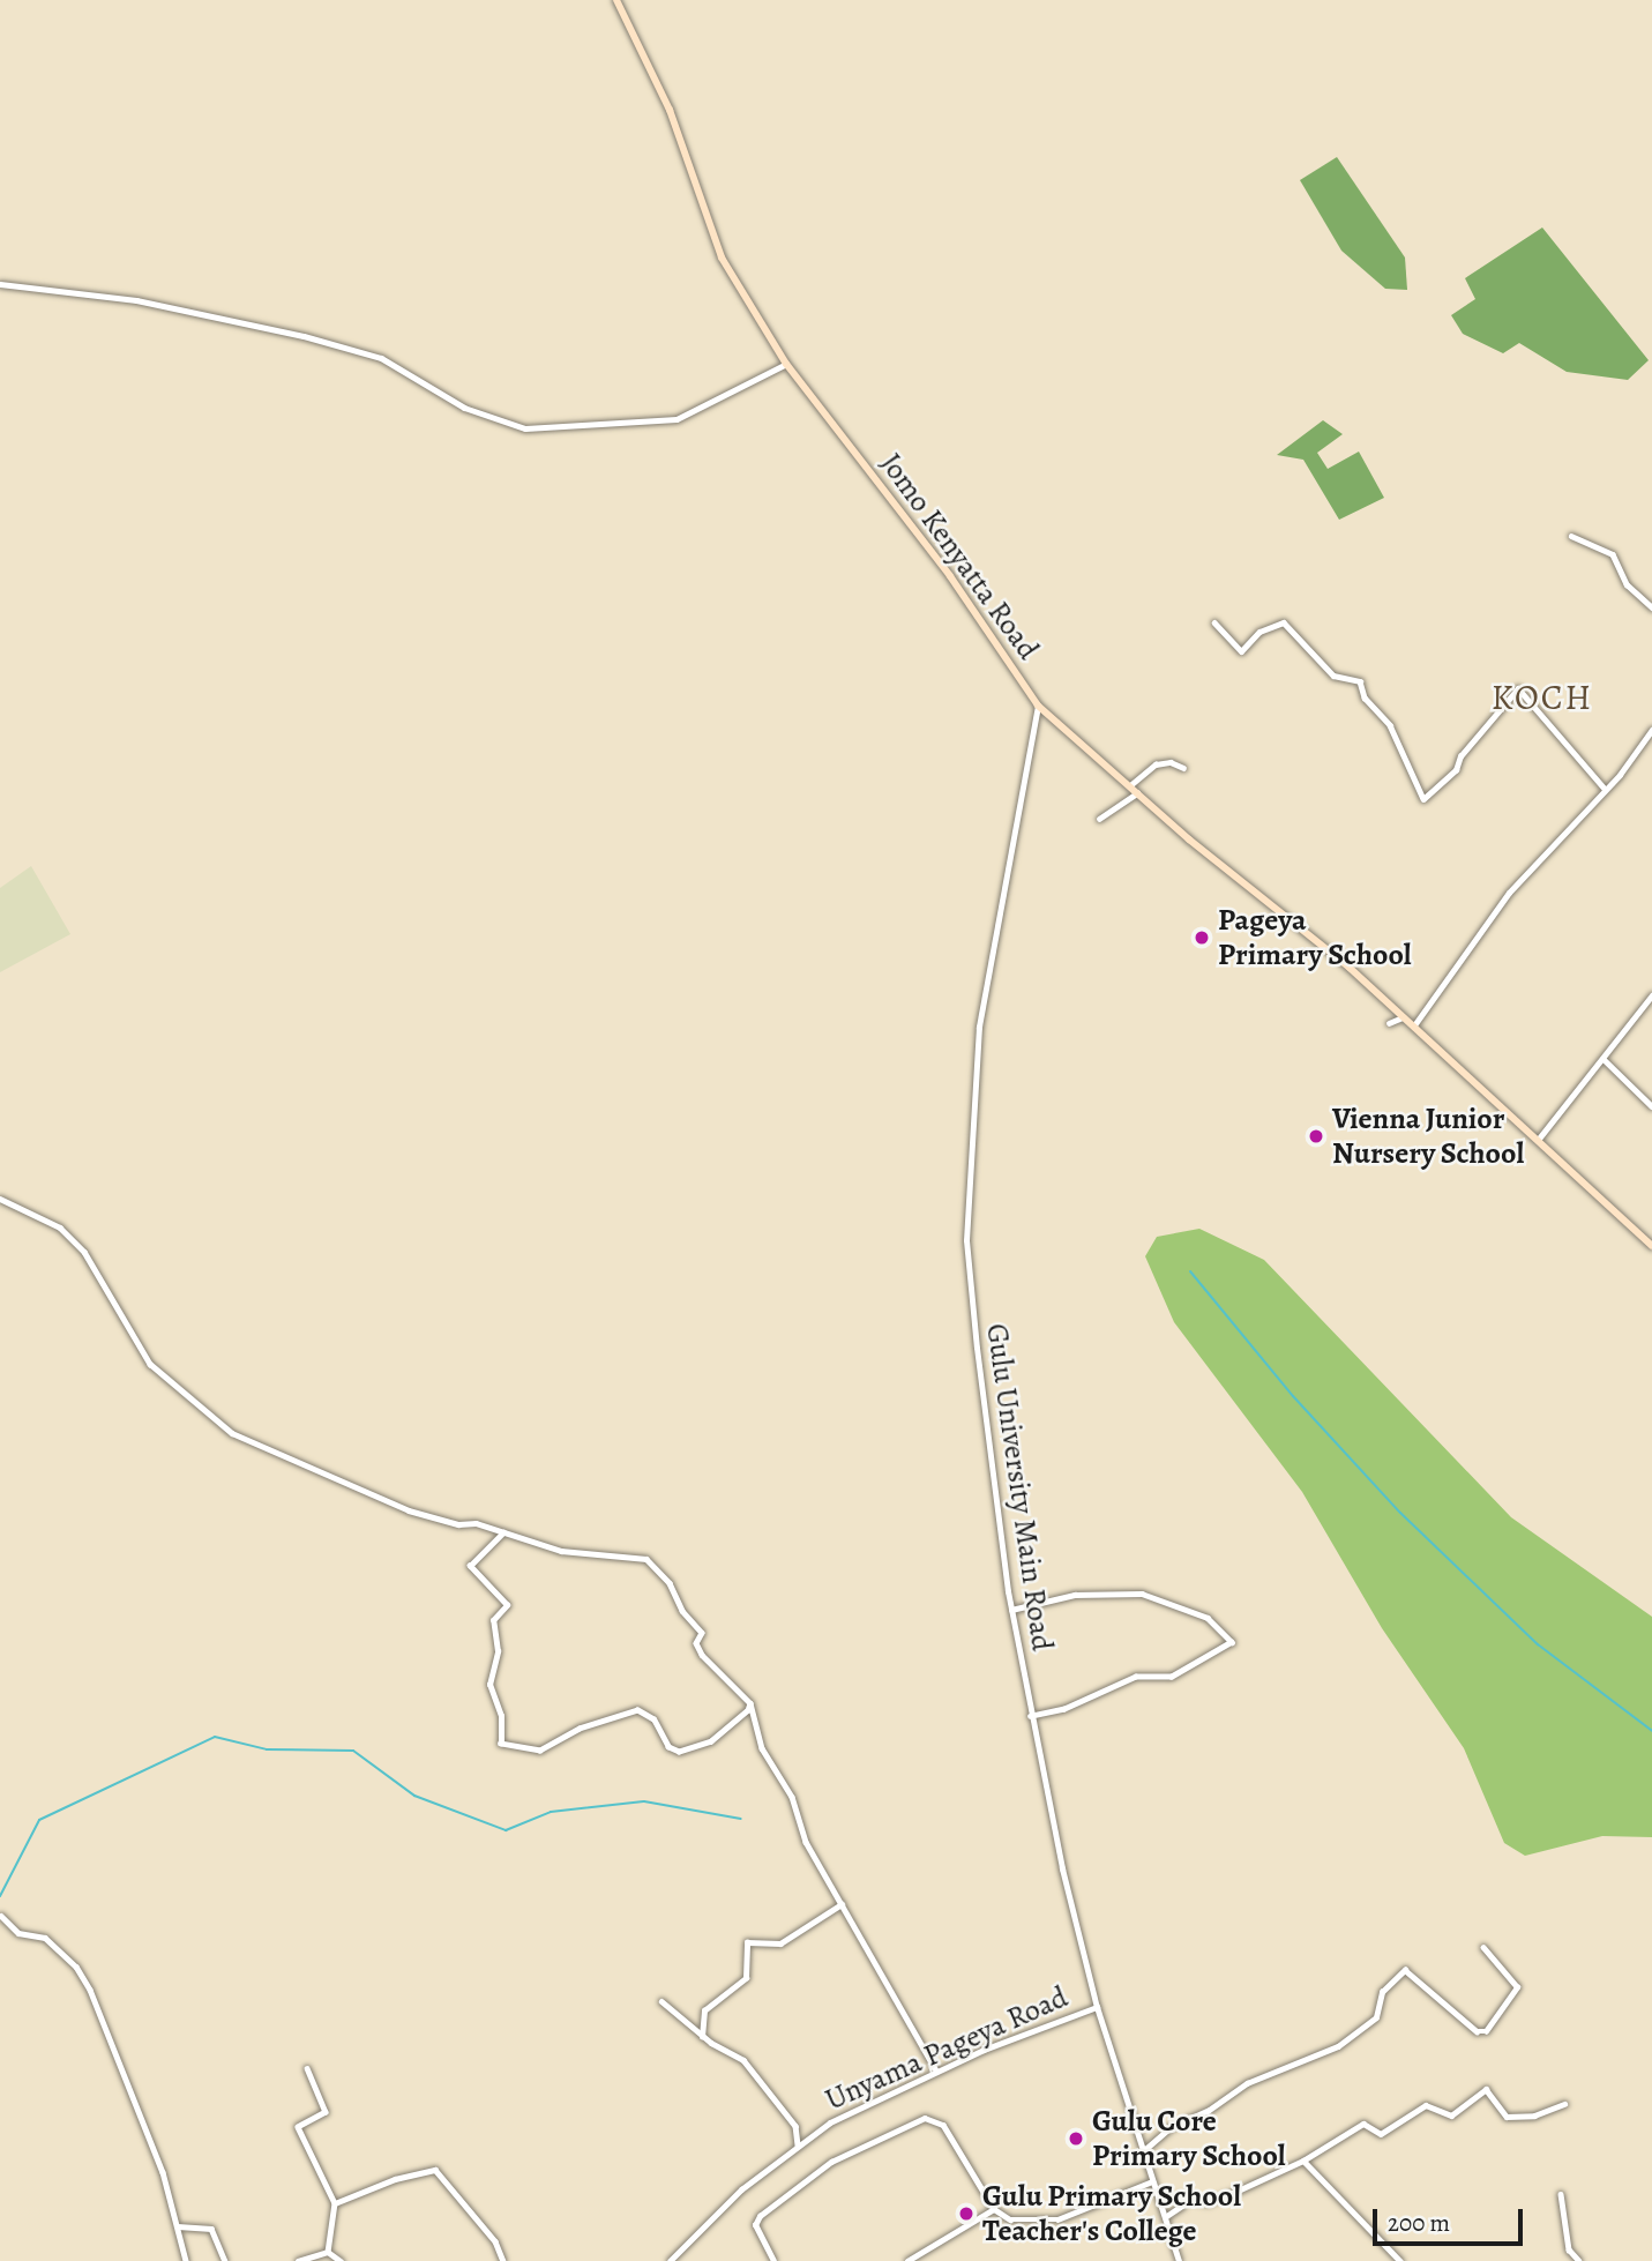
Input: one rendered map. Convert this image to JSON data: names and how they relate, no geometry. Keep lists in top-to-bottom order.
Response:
{
  "streets": {
    "main road": ["Jomo Kenyatta Road"],
    "street": ["Gulu University Main Road", "Unyama Pageya Road"]
  },
  "crossings": [
    ["Jomo Kenyatta Road", "Gulu University Main Road"],
    ["Gulu University Main Road", "Unyama Pageya Road"]
  ],
  "districts": ["KOCH"],
  "places": [
    "Pageya Primary School",
    "Vienna Junior Nursery School",
    "Gulu Core Primary School",
    "Gulu Primary School Teacher's College"
  ],
  "scale_bar": "200 m"
}
